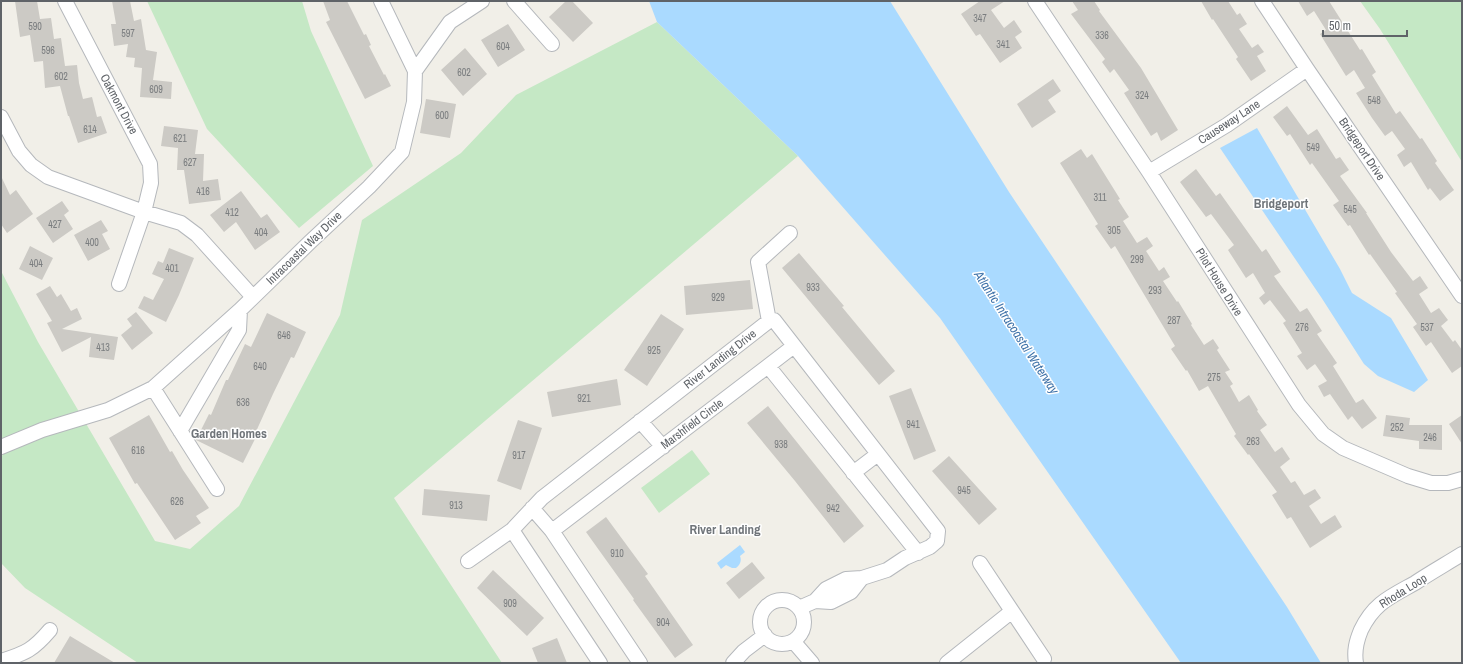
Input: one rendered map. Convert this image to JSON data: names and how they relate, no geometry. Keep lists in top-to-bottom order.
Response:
{
  "streets": {
    "street": [
      "Oakmont Drive",
      "Causeway Lane",
      "Bridgeport Drive",
      "Intracoastal Way Drive",
      "Pilot House Drive",
      "River Landing Drive",
      "Marshfield Circle",
      "Rhoda Loop"
    ]
  },
  "crossings": [
    ["Causeway Lane", "Bridgeport Drive"],
    ["Causeway Lane", "Pilot House Drive"],
    ["River Landing Drive", "Marshfield Circle"]
  ],
  "districts": ["Bridgeport", "Garden Homes", "River Landing"],
  "water": ["Atlantic Intracoastal Waterway"],
  "house_numbers": [
    "347",
    "590",
    "597",
    "336",
    "341",
    "604",
    "596",
    "602",
    "602",
    "609",
    "324",
    "548",
    "600",
    "614",
    "621",
    "549",
    "627",
    "416",
    "311",
    "545",
    "412",
    "427",
    "305",
    "404",
    "400",
    "299",
    "404",
    "401",
    "933",
    "293",
    "929",
    "287",
    "276",
    "537",
    "646",
    "413",
    "925",
    "640",
    "275",
    "921",
    "636",
    "941",
    "252",
    "246",
    "263",
    "938",
    "616",
    "917",
    "945",
    "626",
    "913",
    "942",
    "910",
    "909",
    "904"
  ],
  "scale_bar": "50 m"
}
